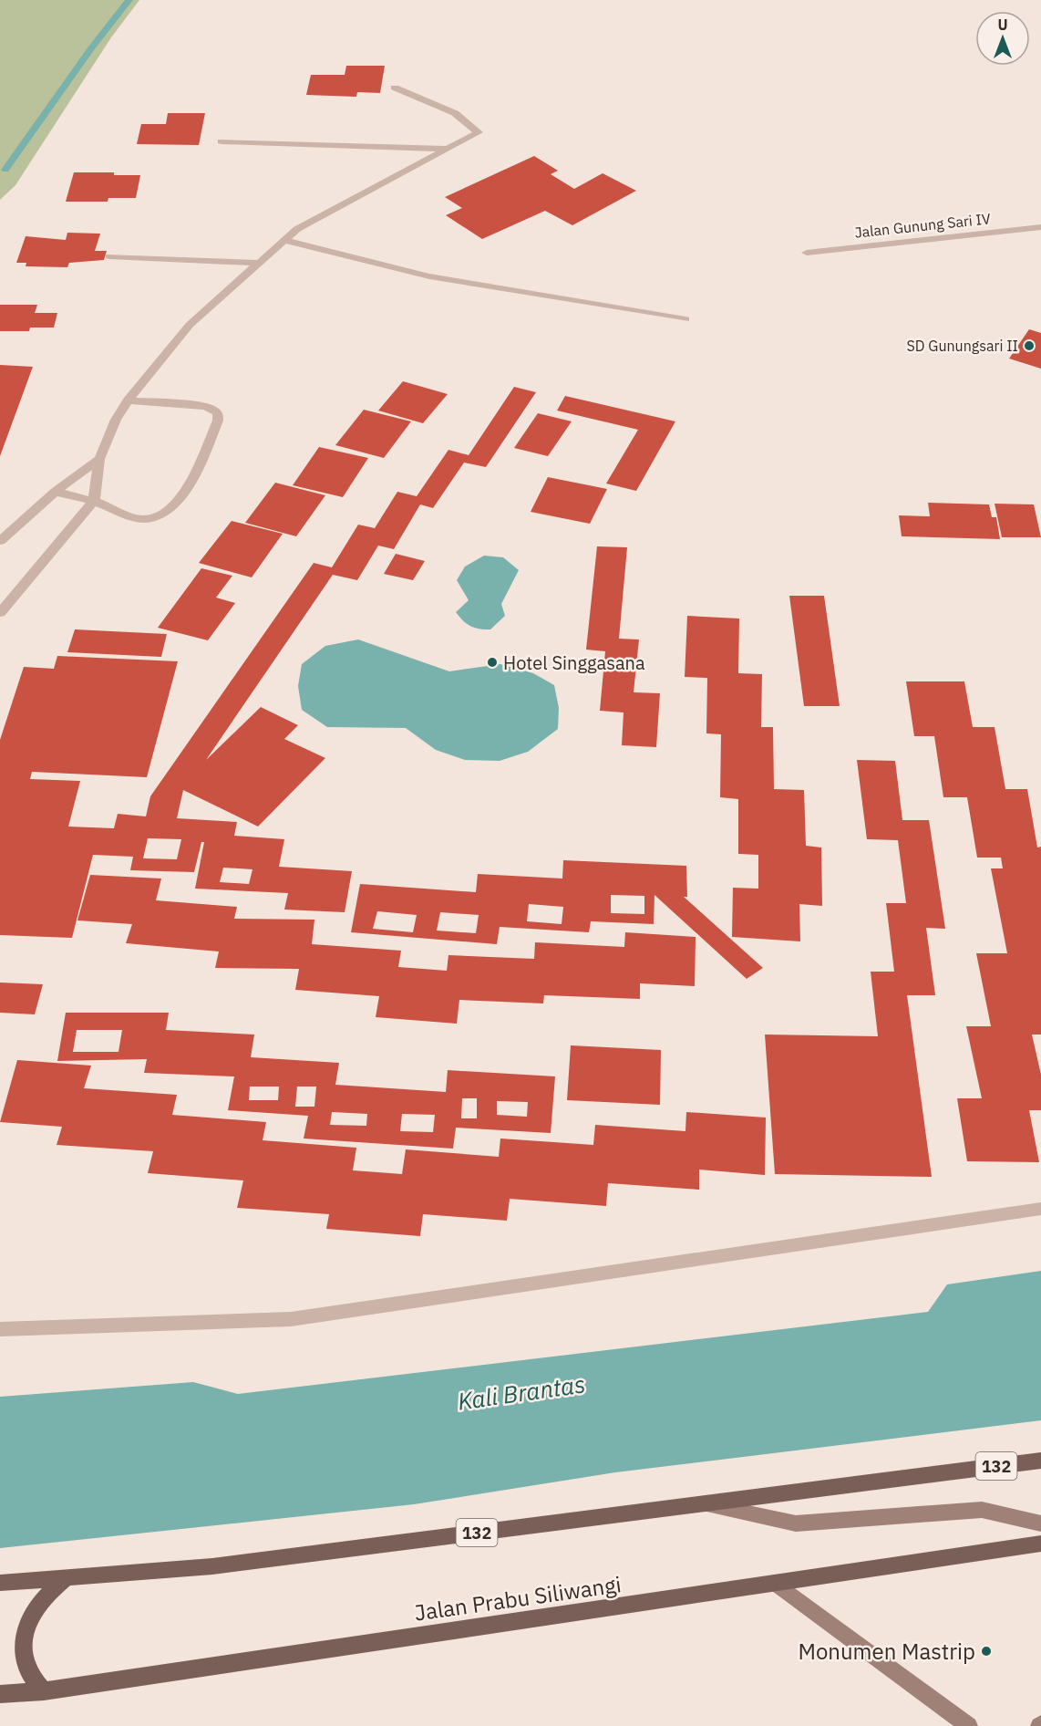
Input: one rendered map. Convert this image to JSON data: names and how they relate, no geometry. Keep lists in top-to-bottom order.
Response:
{
  "streets": {
    "main road": ["132", "Jalan Prabu Siliwangi"],
    "street": ["Jalan Gunung Sari IV"]
  },
  "water": ["Kali Brantas"],
  "places": ["SD Gunungsari II", "Hotel Singgasana", "Monumen Mastrip"],
  "north": "top"
}
